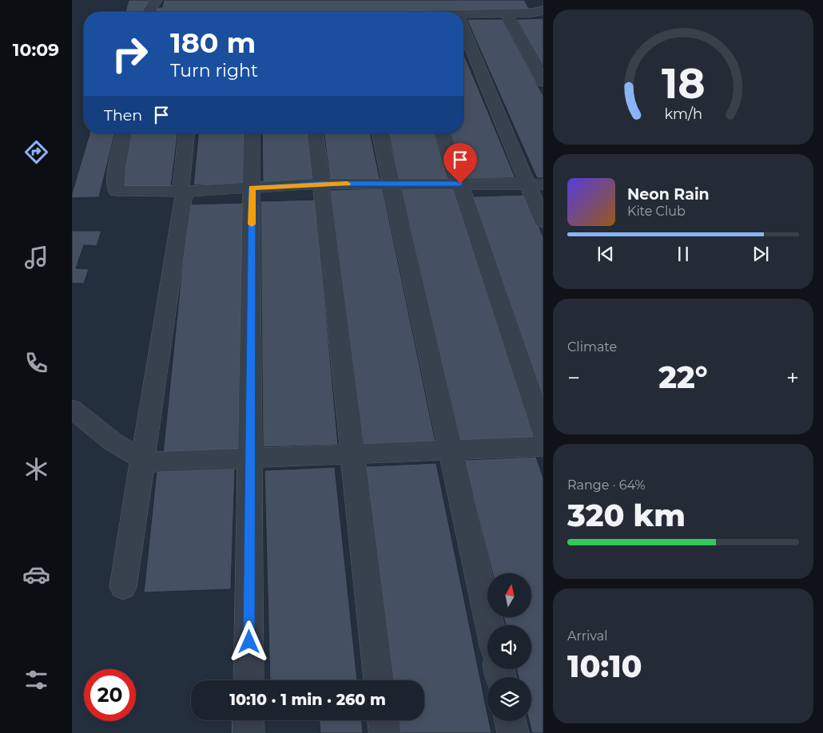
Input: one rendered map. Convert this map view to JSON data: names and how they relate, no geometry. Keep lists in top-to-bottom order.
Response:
{
  "north": "top",
  "page": {
    "tabs": "10:09",
    "turn": ["180 m", "Turn right"],
    "then": "Then",
    "song": ["Neon Rain", "Kite Club"],
    "tile": [
      "Climate",
      ["Range · 64%", "320 km"],
      ["Arrival", "10:10"]
    ],
    "heat": ["−", "22°", "+"],
    "limit": "20",
    "trip": "10:10 · 1 min · 260 m",
    "gauge": ["18", "km/h"]
  }
}
